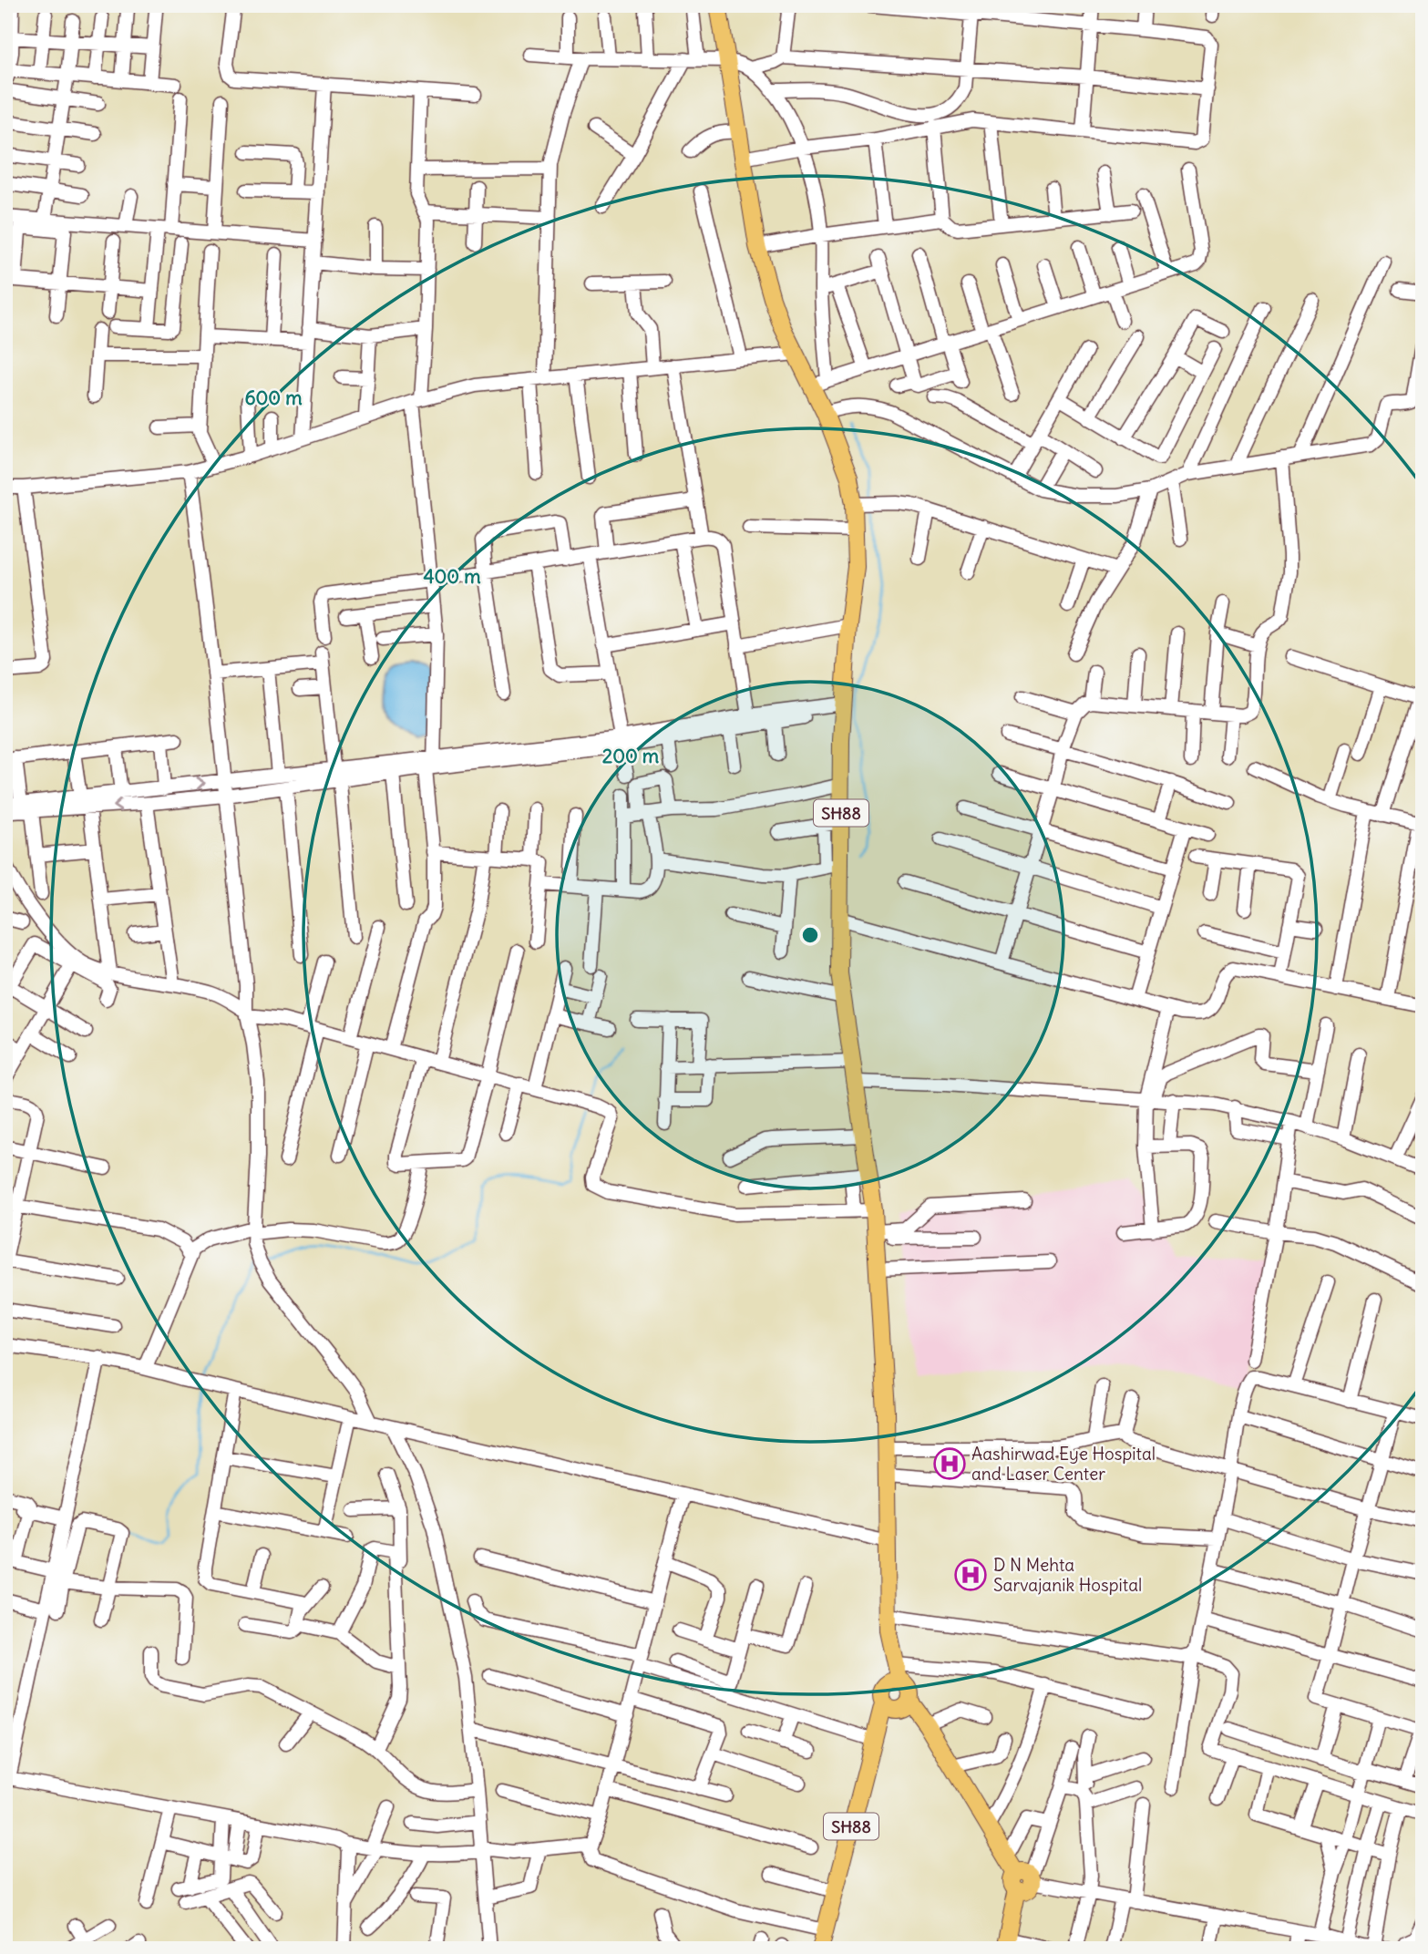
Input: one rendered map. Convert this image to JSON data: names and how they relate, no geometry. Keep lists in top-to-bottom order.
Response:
{
  "streets": {
    "main road": ["SH88"]
  },
  "places": {
    "hospital": ["Aashirwad Eye Hospital and Laser Center", "D N Mehta Sarvajanik Hospital"]
  },
  "rings": ["600 m", "400 m", "200 m"]
}
